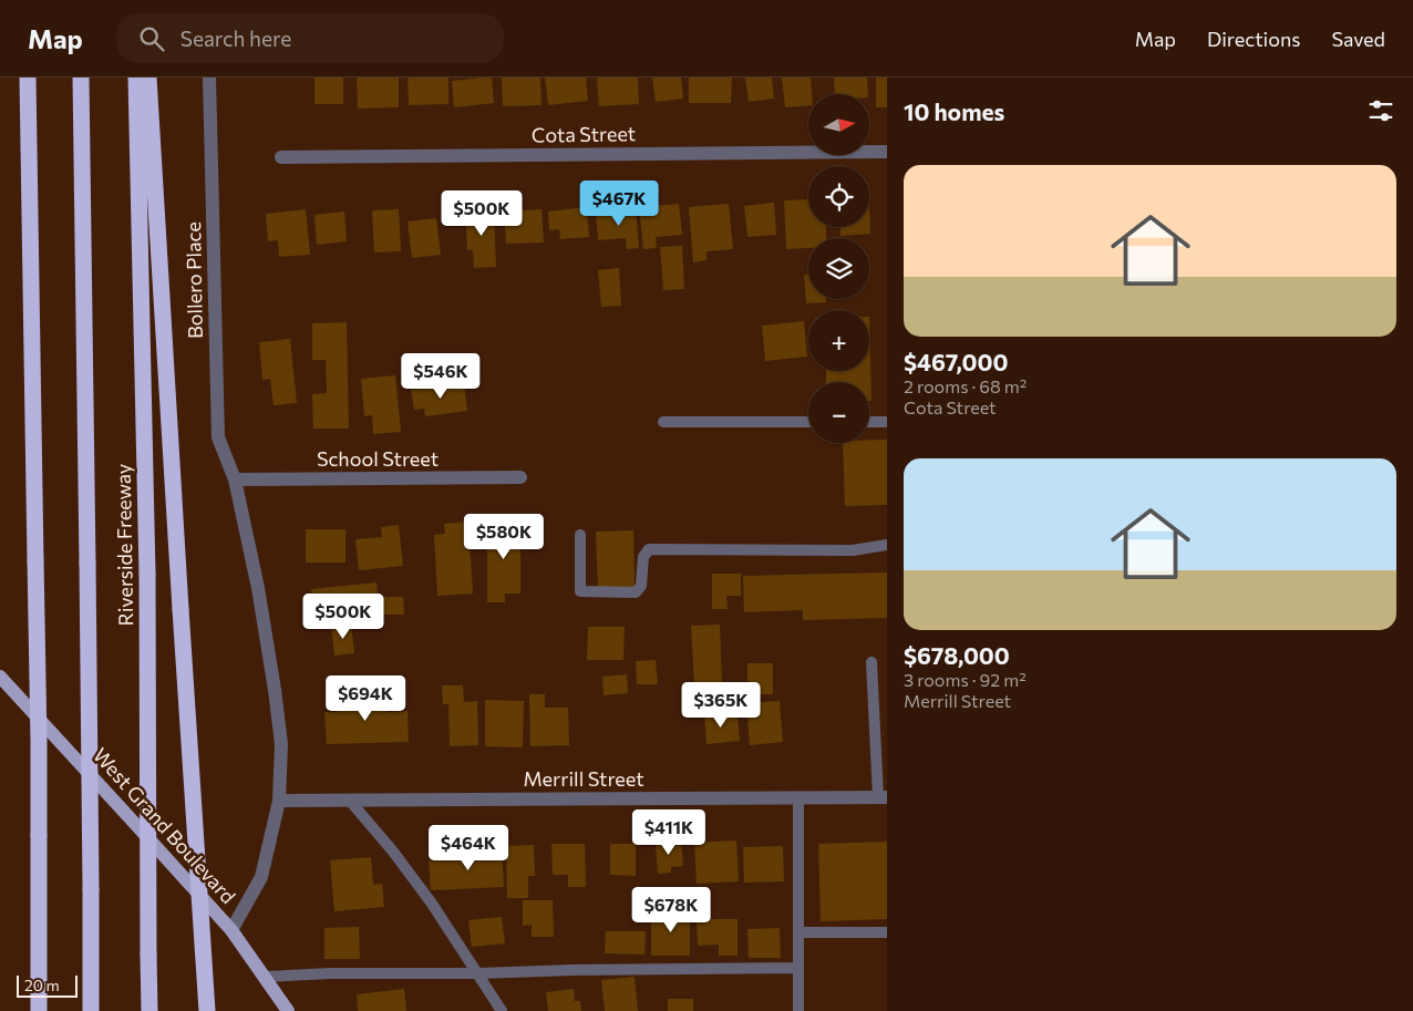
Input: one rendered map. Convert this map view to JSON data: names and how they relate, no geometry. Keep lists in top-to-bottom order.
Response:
{
  "streets": {
    "highway": ["Riverside Freeway"],
    "main road": ["West Grand Boulevard"],
    "street": [
      "Cota Street",
      "Bollero Place",
      "School Street",
      "Merrill Street"
    ]
  },
  "crossings": [
    ["Bollero Place", "School Street"],
    ["Bollero Place", "Merrill Street"],
    ["Bollero Place", "West Grand Boulevard"]
  ],
  "scale_bar": "20 m",
  "north": "right",
  "page": {
    "header": "Map",
    "search": "Search here",
    "nav": ["Map", "Directions", "Saved"],
    "heading": "10 homes",
    "map_buttons": ["+", "−"],
    "list": [
      {
        "name": "$467,000",
        "note": "2 rooms · 68 m² · Cota Street"
      },
      {
        "name": "$678,000",
        "note": "3 rooms · 92 m² · Merrill Street"
      }
    ],
    "price": [
      "$467K",
      "$500K",
      "$546K",
      "$580K",
      "$500K",
      "$694K",
      "$365K",
      "$411K",
      "$464K",
      "$678K"
    ],
    "scale": "20 m"
  }
}
